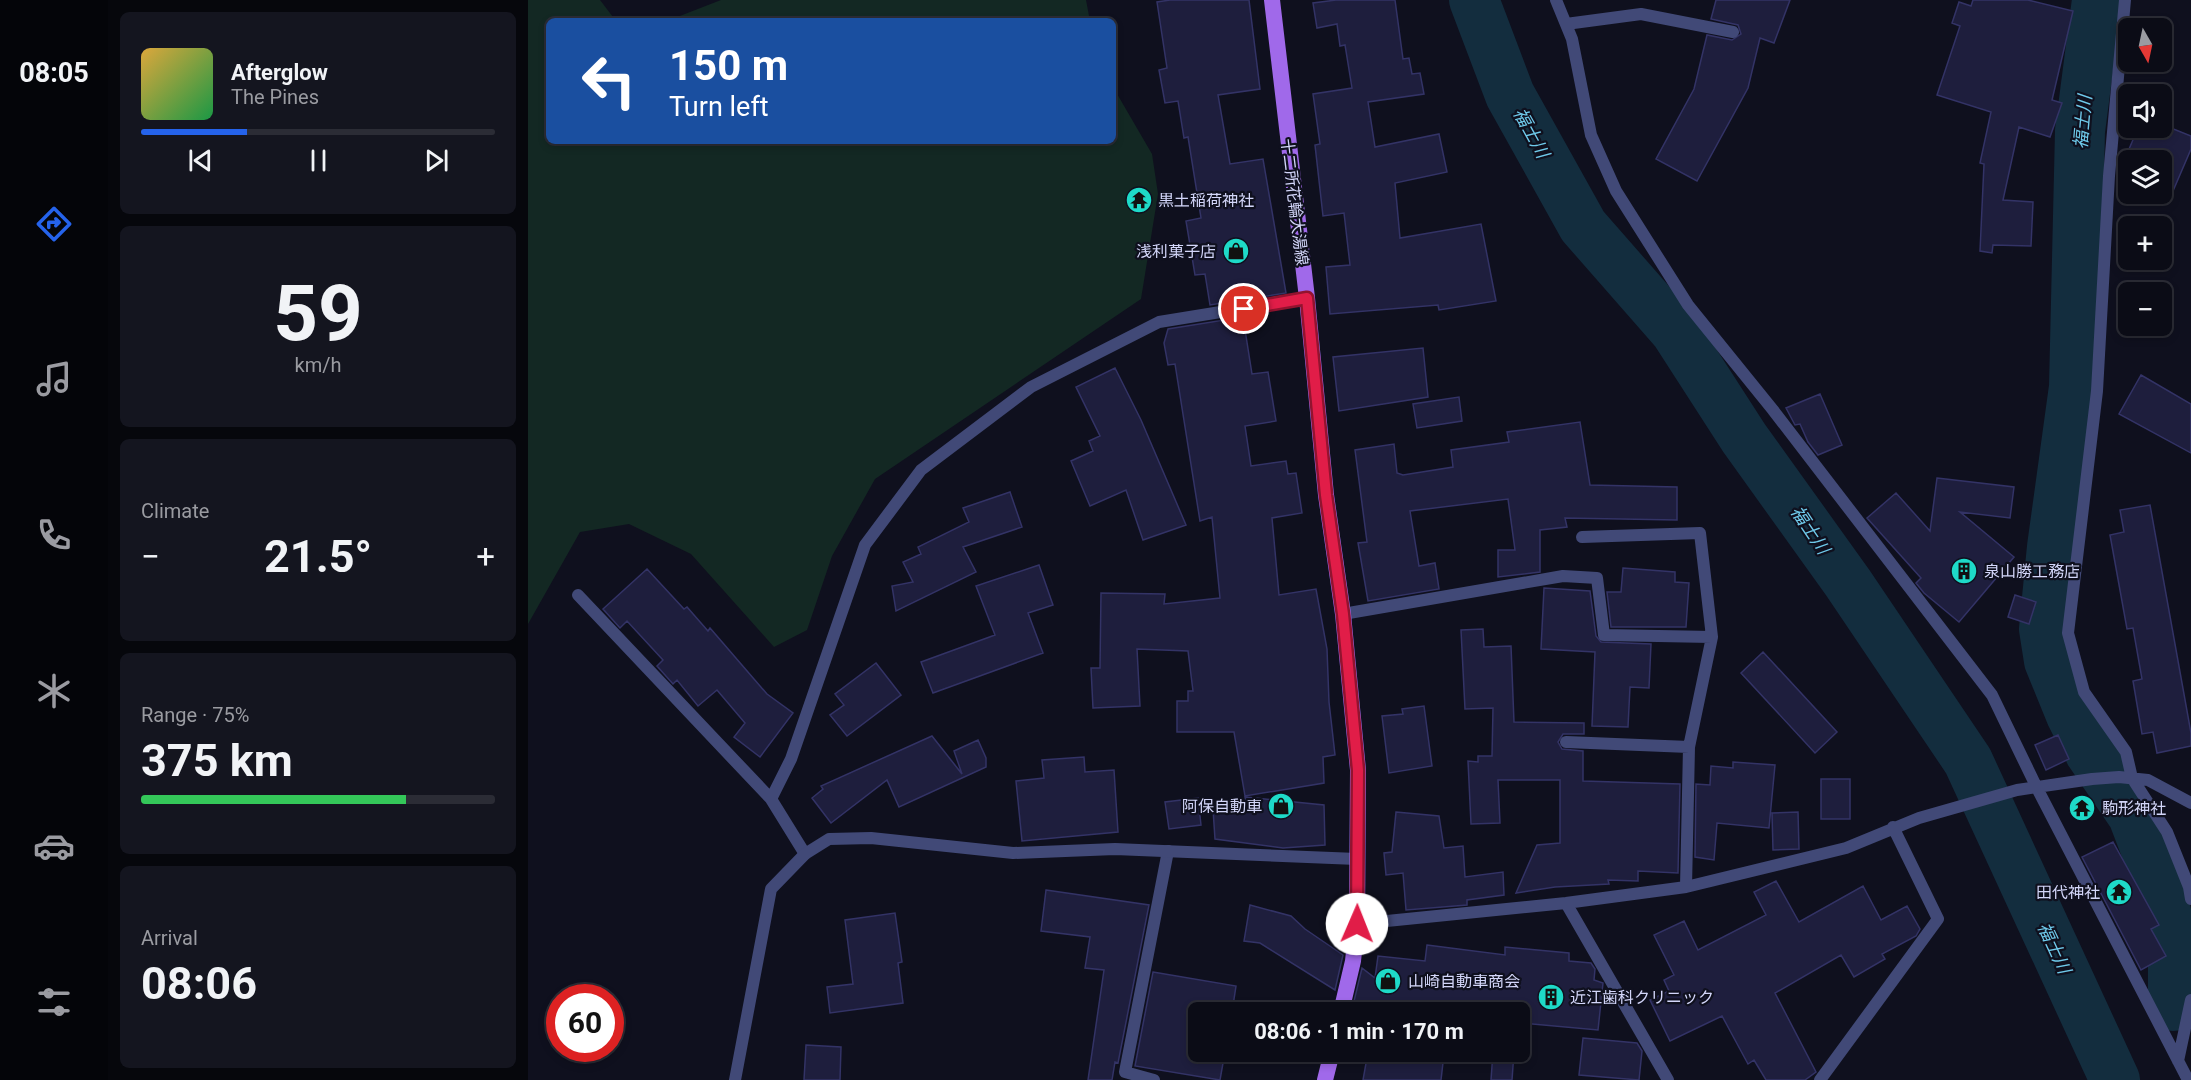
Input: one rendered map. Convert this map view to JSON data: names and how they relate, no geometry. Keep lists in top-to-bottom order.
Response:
{
  "streets": {
    "main road": ["十二所花輪大湯線"]
  },
  "water": ["福士川"],
  "places": {
    "temple": ["黒土稲荷神社", "駒形神社", "田代神社"],
    "shop": ["浅利菓子店", "阿保自動車", "山崎自動車商会"],
    "building": ["泉山勝工務店", "近江歯科クリニック"]
  },
  "north": "bottom",
  "page": {
    "tabs": "08:05",
    "map_buttons": ["+", "−"],
    "turn": ["150 m", "Turn left"],
    "song": ["Afterglow", "The Pines"],
    "tile": [
      ["59", "km/h"],
      "Climate",
      ["Range · 75%", "375 km"],
      ["Arrival", "08:06"]
    ],
    "heat": ["−", "21.5°", "+"],
    "limit": "60",
    "trip": "08:06 · 1 min · 170 m"
  }
}
